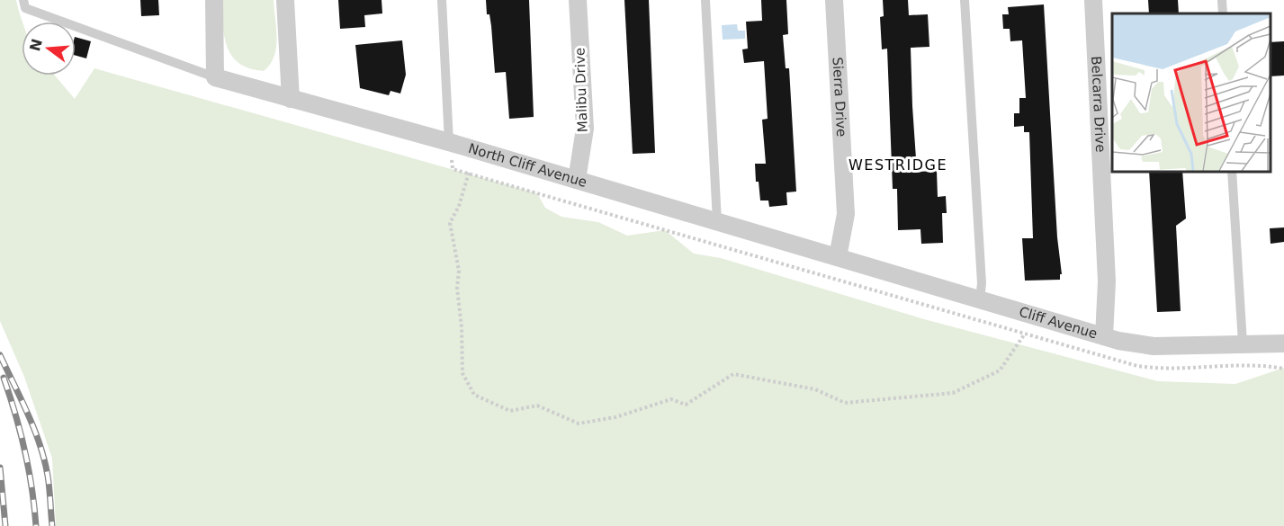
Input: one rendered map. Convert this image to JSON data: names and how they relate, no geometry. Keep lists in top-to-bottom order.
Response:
{
  "streets": {
    "street": [
      "Malibu Drive",
      "Sierra Drive",
      "Belcarra Drive",
      "North Cliff Avenue",
      "Cliff Avenue"
    ]
  },
  "crossings": [
    ["Malibu Drive", "North Cliff Avenue"],
    ["Sierra Drive", "North Cliff Avenue"],
    ["Sierra Drive", "Cliff Avenue"],
    ["Belcarra Drive", "Cliff Avenue"],
    ["North Cliff Avenue", "Cliff Avenue"]
  ],
  "districts": ["WESTRIDGE"],
  "north": "left"
}
